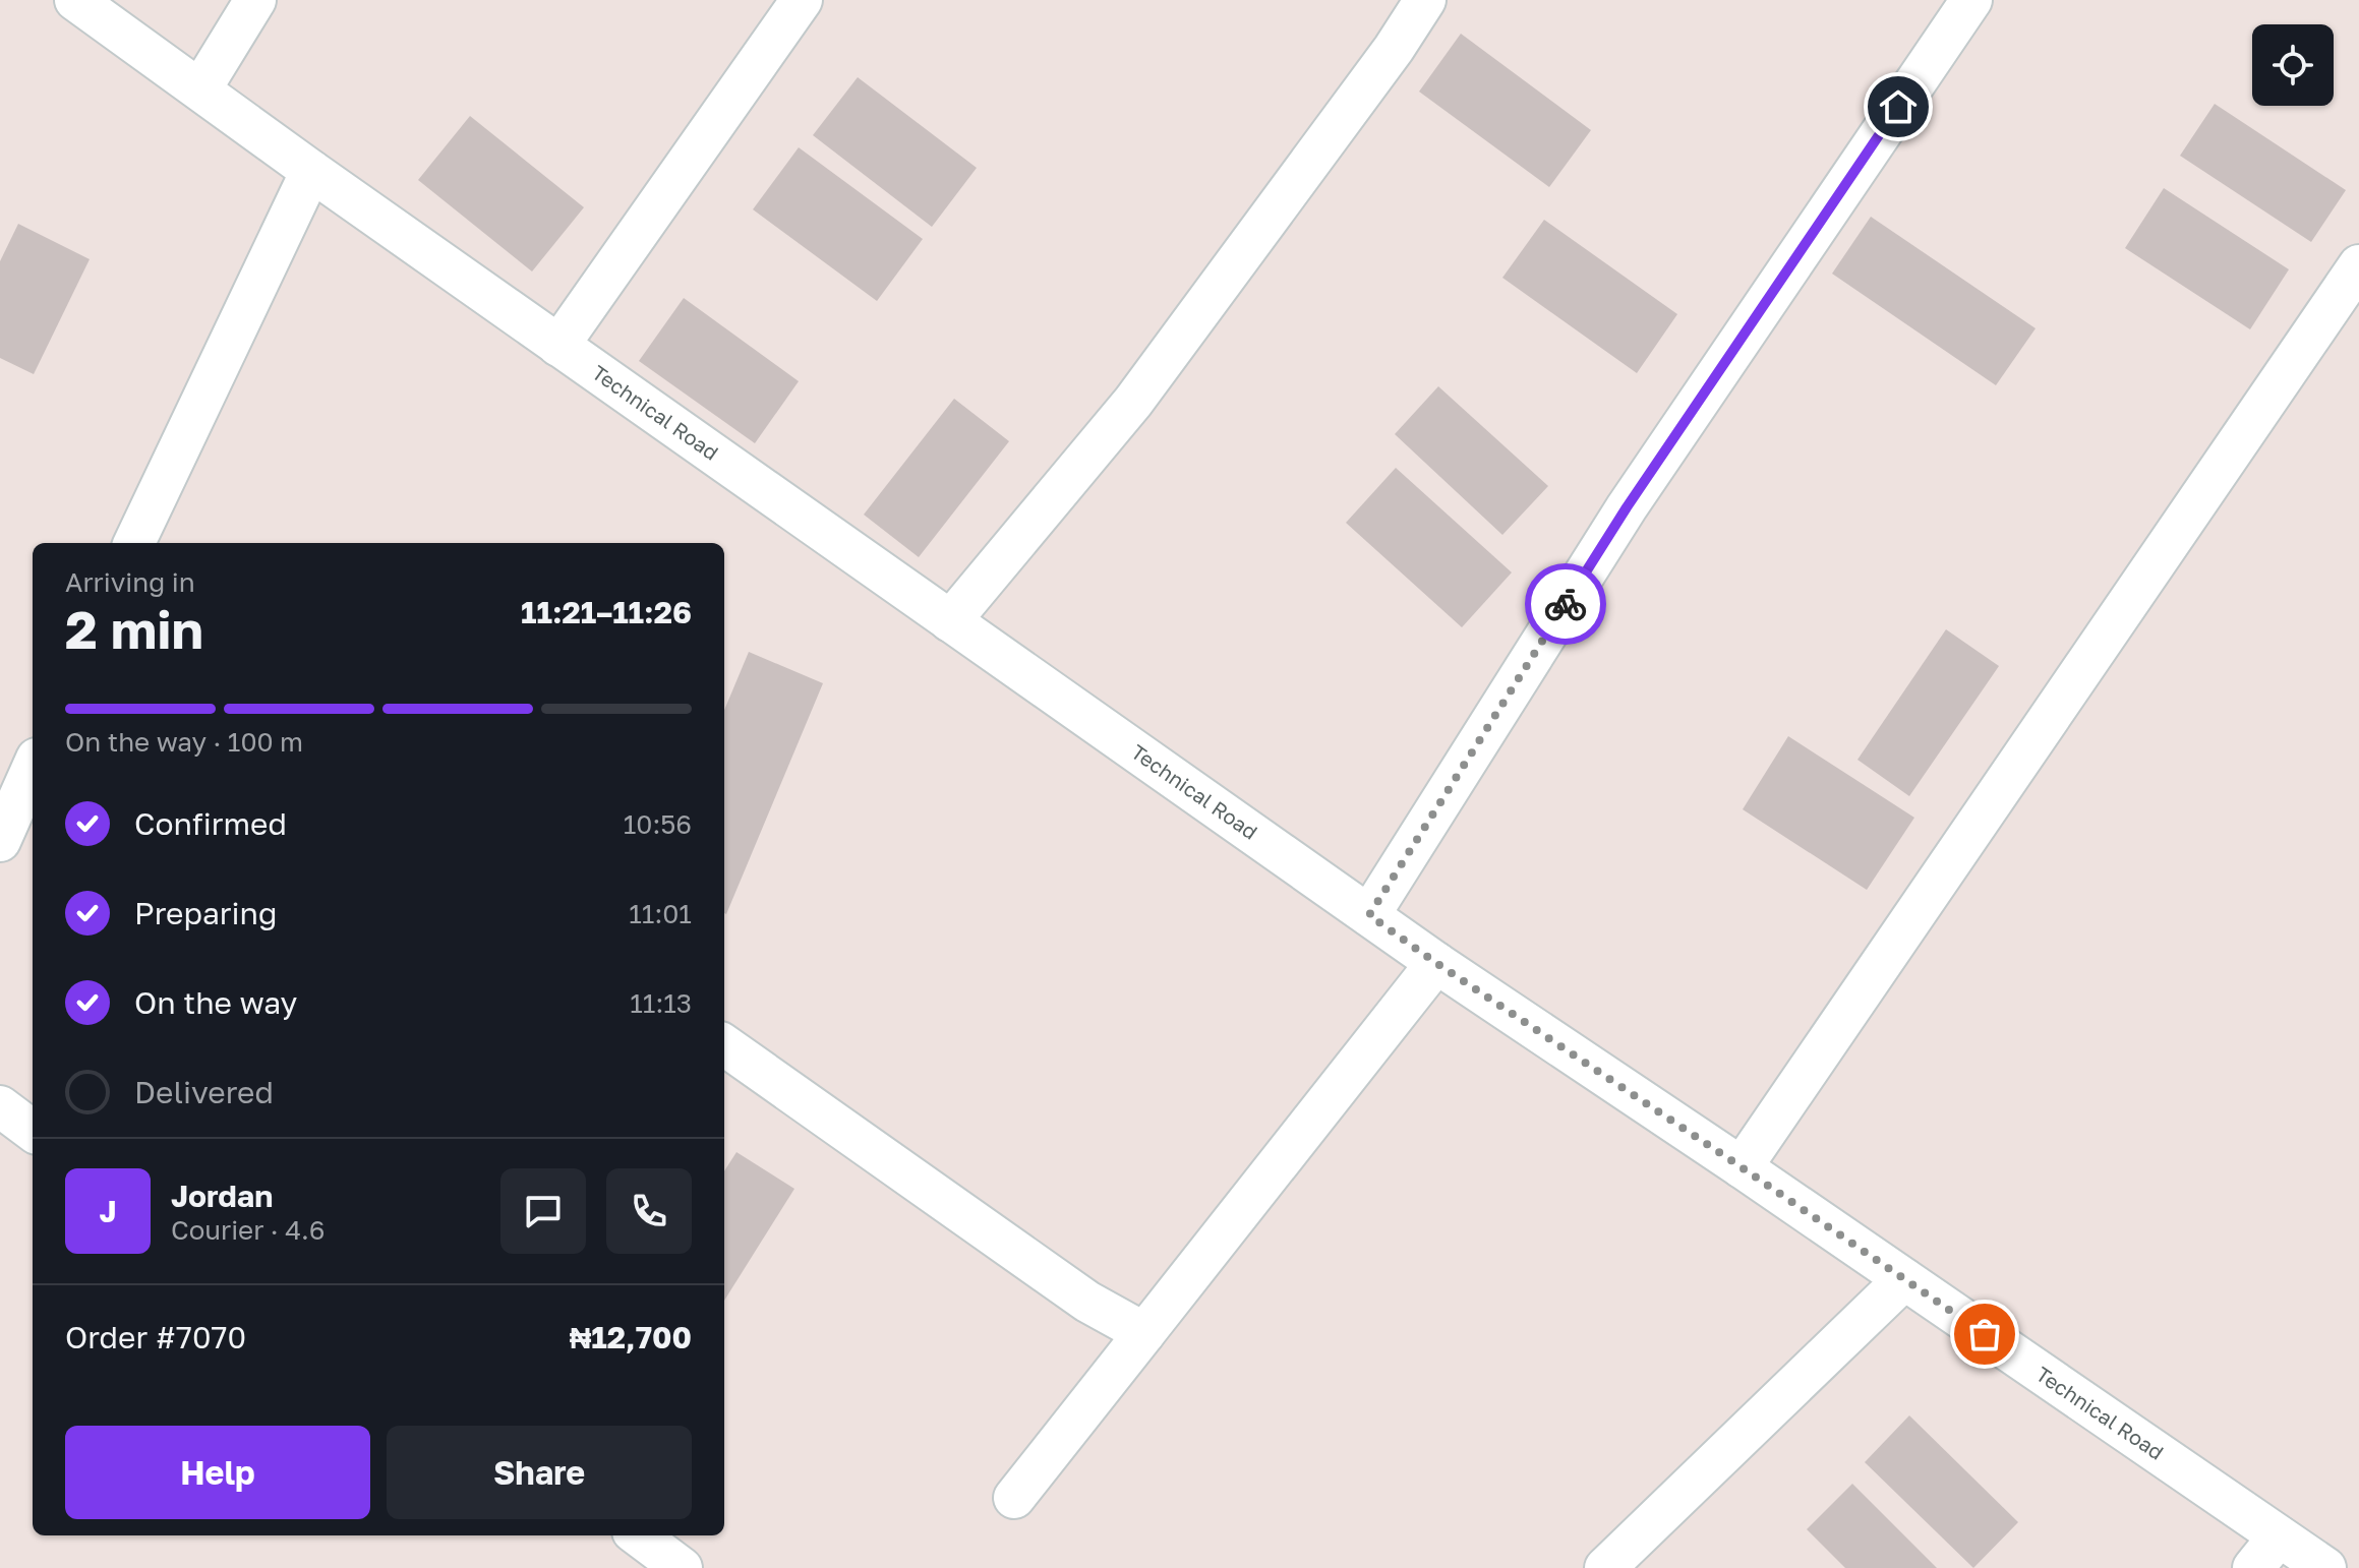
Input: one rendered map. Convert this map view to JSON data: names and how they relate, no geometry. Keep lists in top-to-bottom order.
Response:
{
  "streets": {
    "street": ["Technical Road"]
  },
  "page": {
    "heading": ["2 min", "Arriving in", "11:21–11:26"],
    "panel": [
      "Jordan",
      "Courier · 4.6",
      "Order #7070",
      "₦12,700"
    ],
    "bar": "On the way · 100 m",
    "list": [
      ["Confirmed", "10:56"],
      ["Preparing", "11:01"],
      ["On the way", "11:13"],
      "Delivered"
    ],
    "round": "J",
    "buttons": ["Help", "Share"]
  }
}
